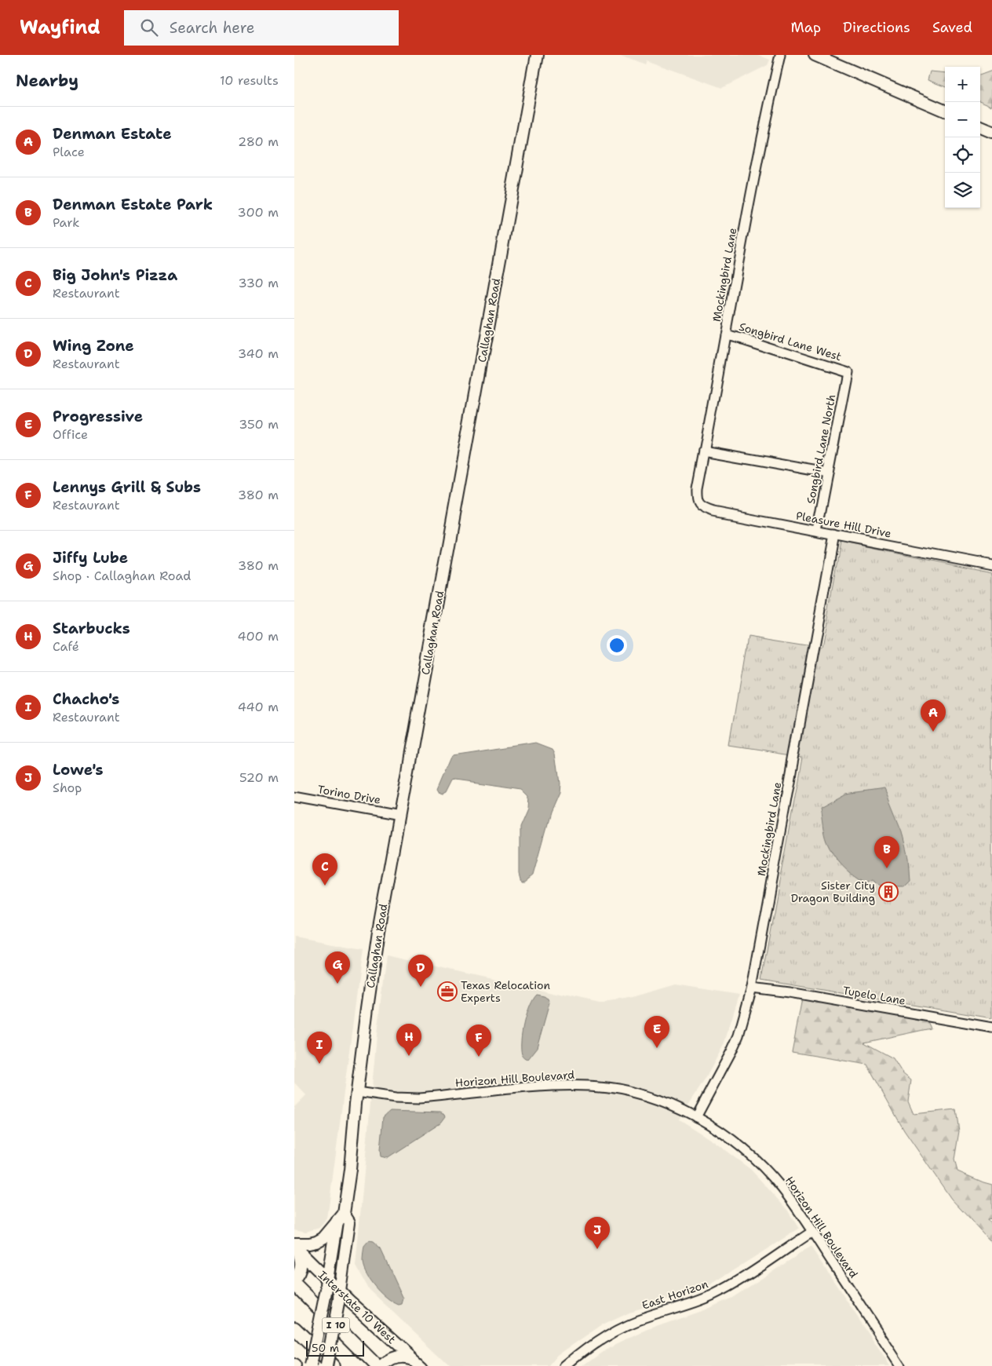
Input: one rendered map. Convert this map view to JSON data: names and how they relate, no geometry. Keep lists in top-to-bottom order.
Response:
{
  "streets": {
    "highway": ["I 10"],
    "main road": ["Callaghan Road", "Interstate 10 West"],
    "street": [
      "Mockingbird Lane",
      "Songbird Lane West",
      "Songbird Lane North",
      "Pleasure Hill Drive",
      "Torino Drive",
      "Tupelo Lane",
      "Horizon Hill Boulevard",
      "East Horizon"
    ]
  },
  "crossings": [
    ["Mockingbird Lane", "Songbird Lane West"],
    ["Mockingbird Lane", "Pleasure Hill Drive"],
    ["Mockingbird Lane", "Tupelo Lane"],
    ["Mockingbird Lane", "Horizon Hill Boulevard"],
    ["Callaghan Road", "Torino Drive"],
    ["Callaghan Road", "Horizon Hill Boulevard"],
    ["Callaghan Road", "Interstate 10 West"],
    ["Songbird Lane West", "Songbird Lane North"],
    ["Songbird Lane North", "Pleasure Hill Drive"],
    ["Horizon Hill Boulevard", "East Horizon"]
  ],
  "places": {
    "building": ["Sister City Dragon Building"],
    "office": ["Texas Relocation Experts"]
  },
  "scale_bar": "50 m",
  "page": {
    "header": "Wayfind",
    "search": "Search here",
    "nav": ["Map", "Directions", "Saved"],
    "heading": ["Nearby", "10 results"],
    "map_buttons": ["+", "−"],
    "list": [
      {
        "mark": "A",
        "name": "Denman Estate",
        "note": "Place",
        "value": "280 m"
      },
      {
        "mark": "B",
        "name": "Denman Estate Park",
        "note": "Park",
        "value": "300 m"
      },
      {
        "mark": "C",
        "name": "Big John's Pizza",
        "note": "Restaurant",
        "value": "330 m"
      },
      {
        "mark": "D",
        "name": "Wing Zone",
        "note": "Restaurant",
        "value": "340 m"
      },
      {
        "mark": "E",
        "name": "Progressive",
        "note": "Office",
        "value": "350 m"
      },
      {
        "mark": "F",
        "name": "Lennys Grill & Subs",
        "note": "Restaurant",
        "value": "380 m"
      },
      {
        "mark": "G",
        "name": "Jiffy Lube",
        "note": "Shop · Callaghan Road",
        "value": "380 m"
      },
      {
        "mark": "H",
        "name": "Starbucks",
        "note": "Café",
        "value": "400 m"
      },
      {
        "mark": "I",
        "name": "Chacho's",
        "note": "Restaurant",
        "value": "440 m"
      },
      {
        "mark": "J",
        "name": "Lowe's",
        "note": "Shop",
        "value": "520 m"
      }
    ],
    "pins": [
      "A",
      "B",
      "C",
      "G",
      "D",
      "E",
      "H",
      "F",
      "I",
      "J"
    ],
    "scale": "50 m"
  }
}
